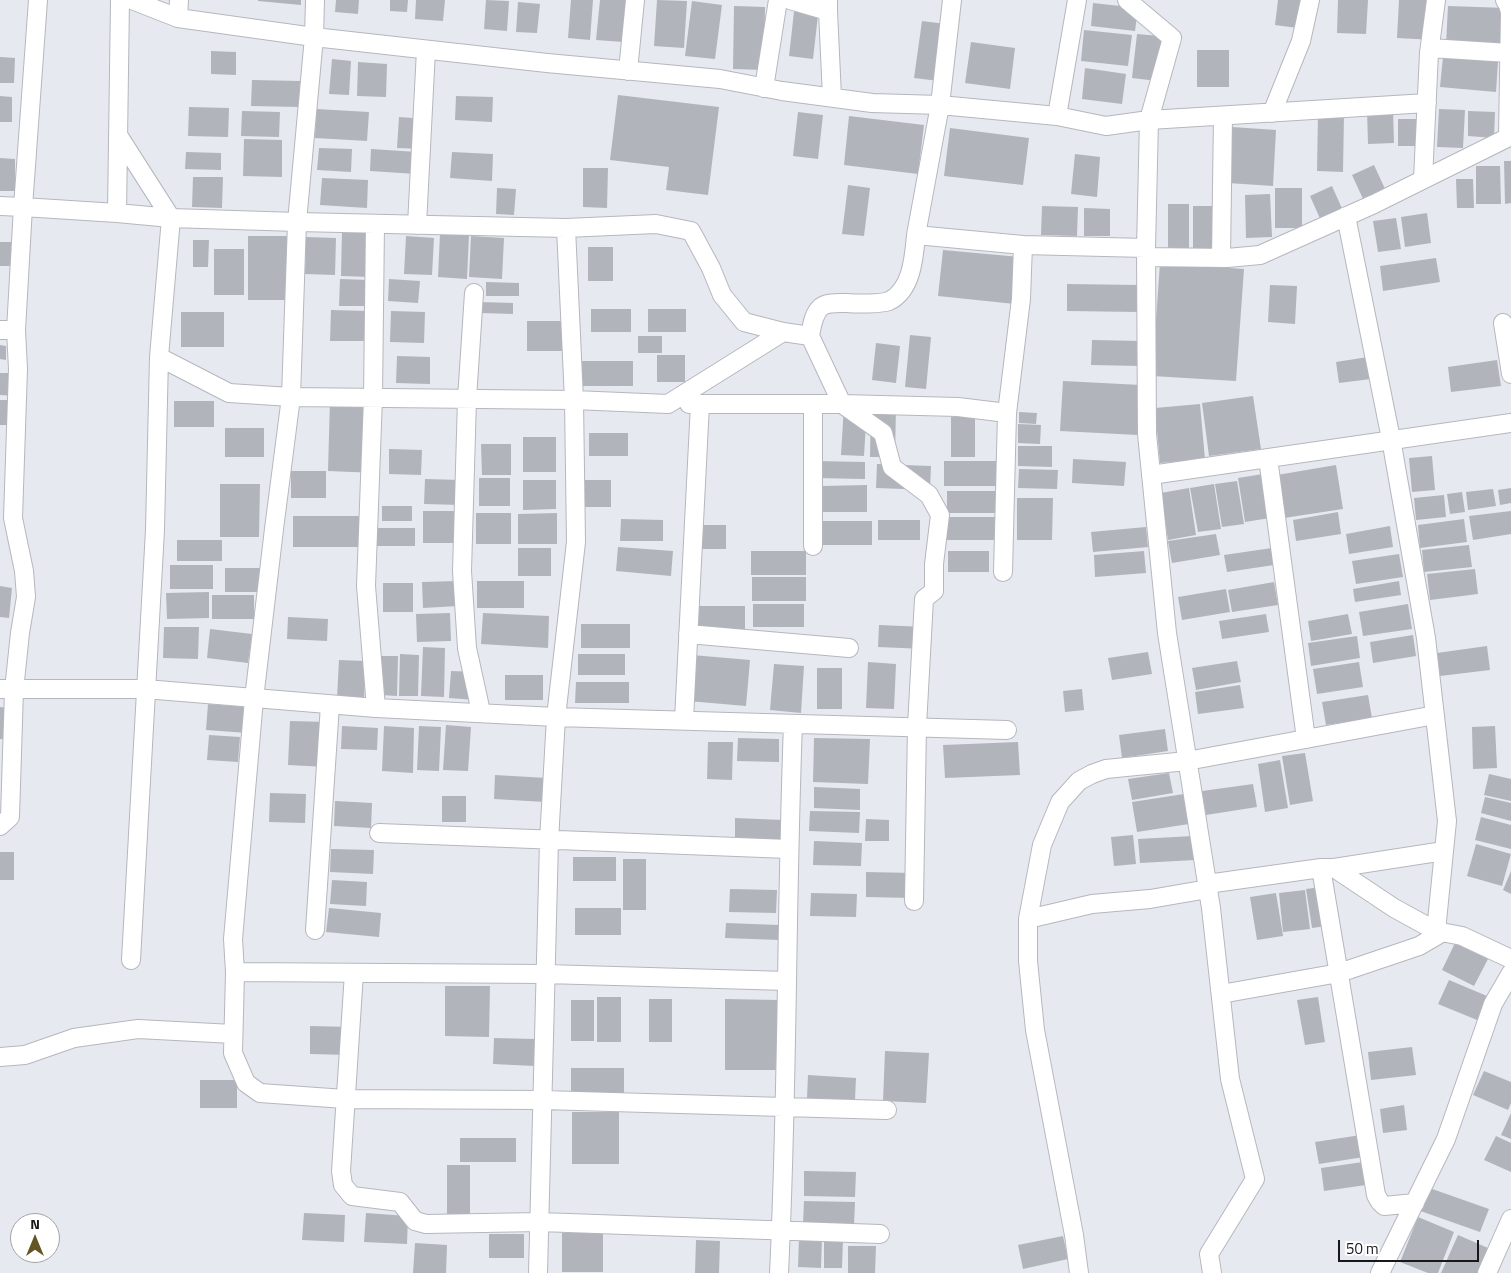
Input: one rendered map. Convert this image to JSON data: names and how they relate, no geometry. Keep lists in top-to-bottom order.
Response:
{
  "scale_bar": "50 m",
  "north": "top"
}
